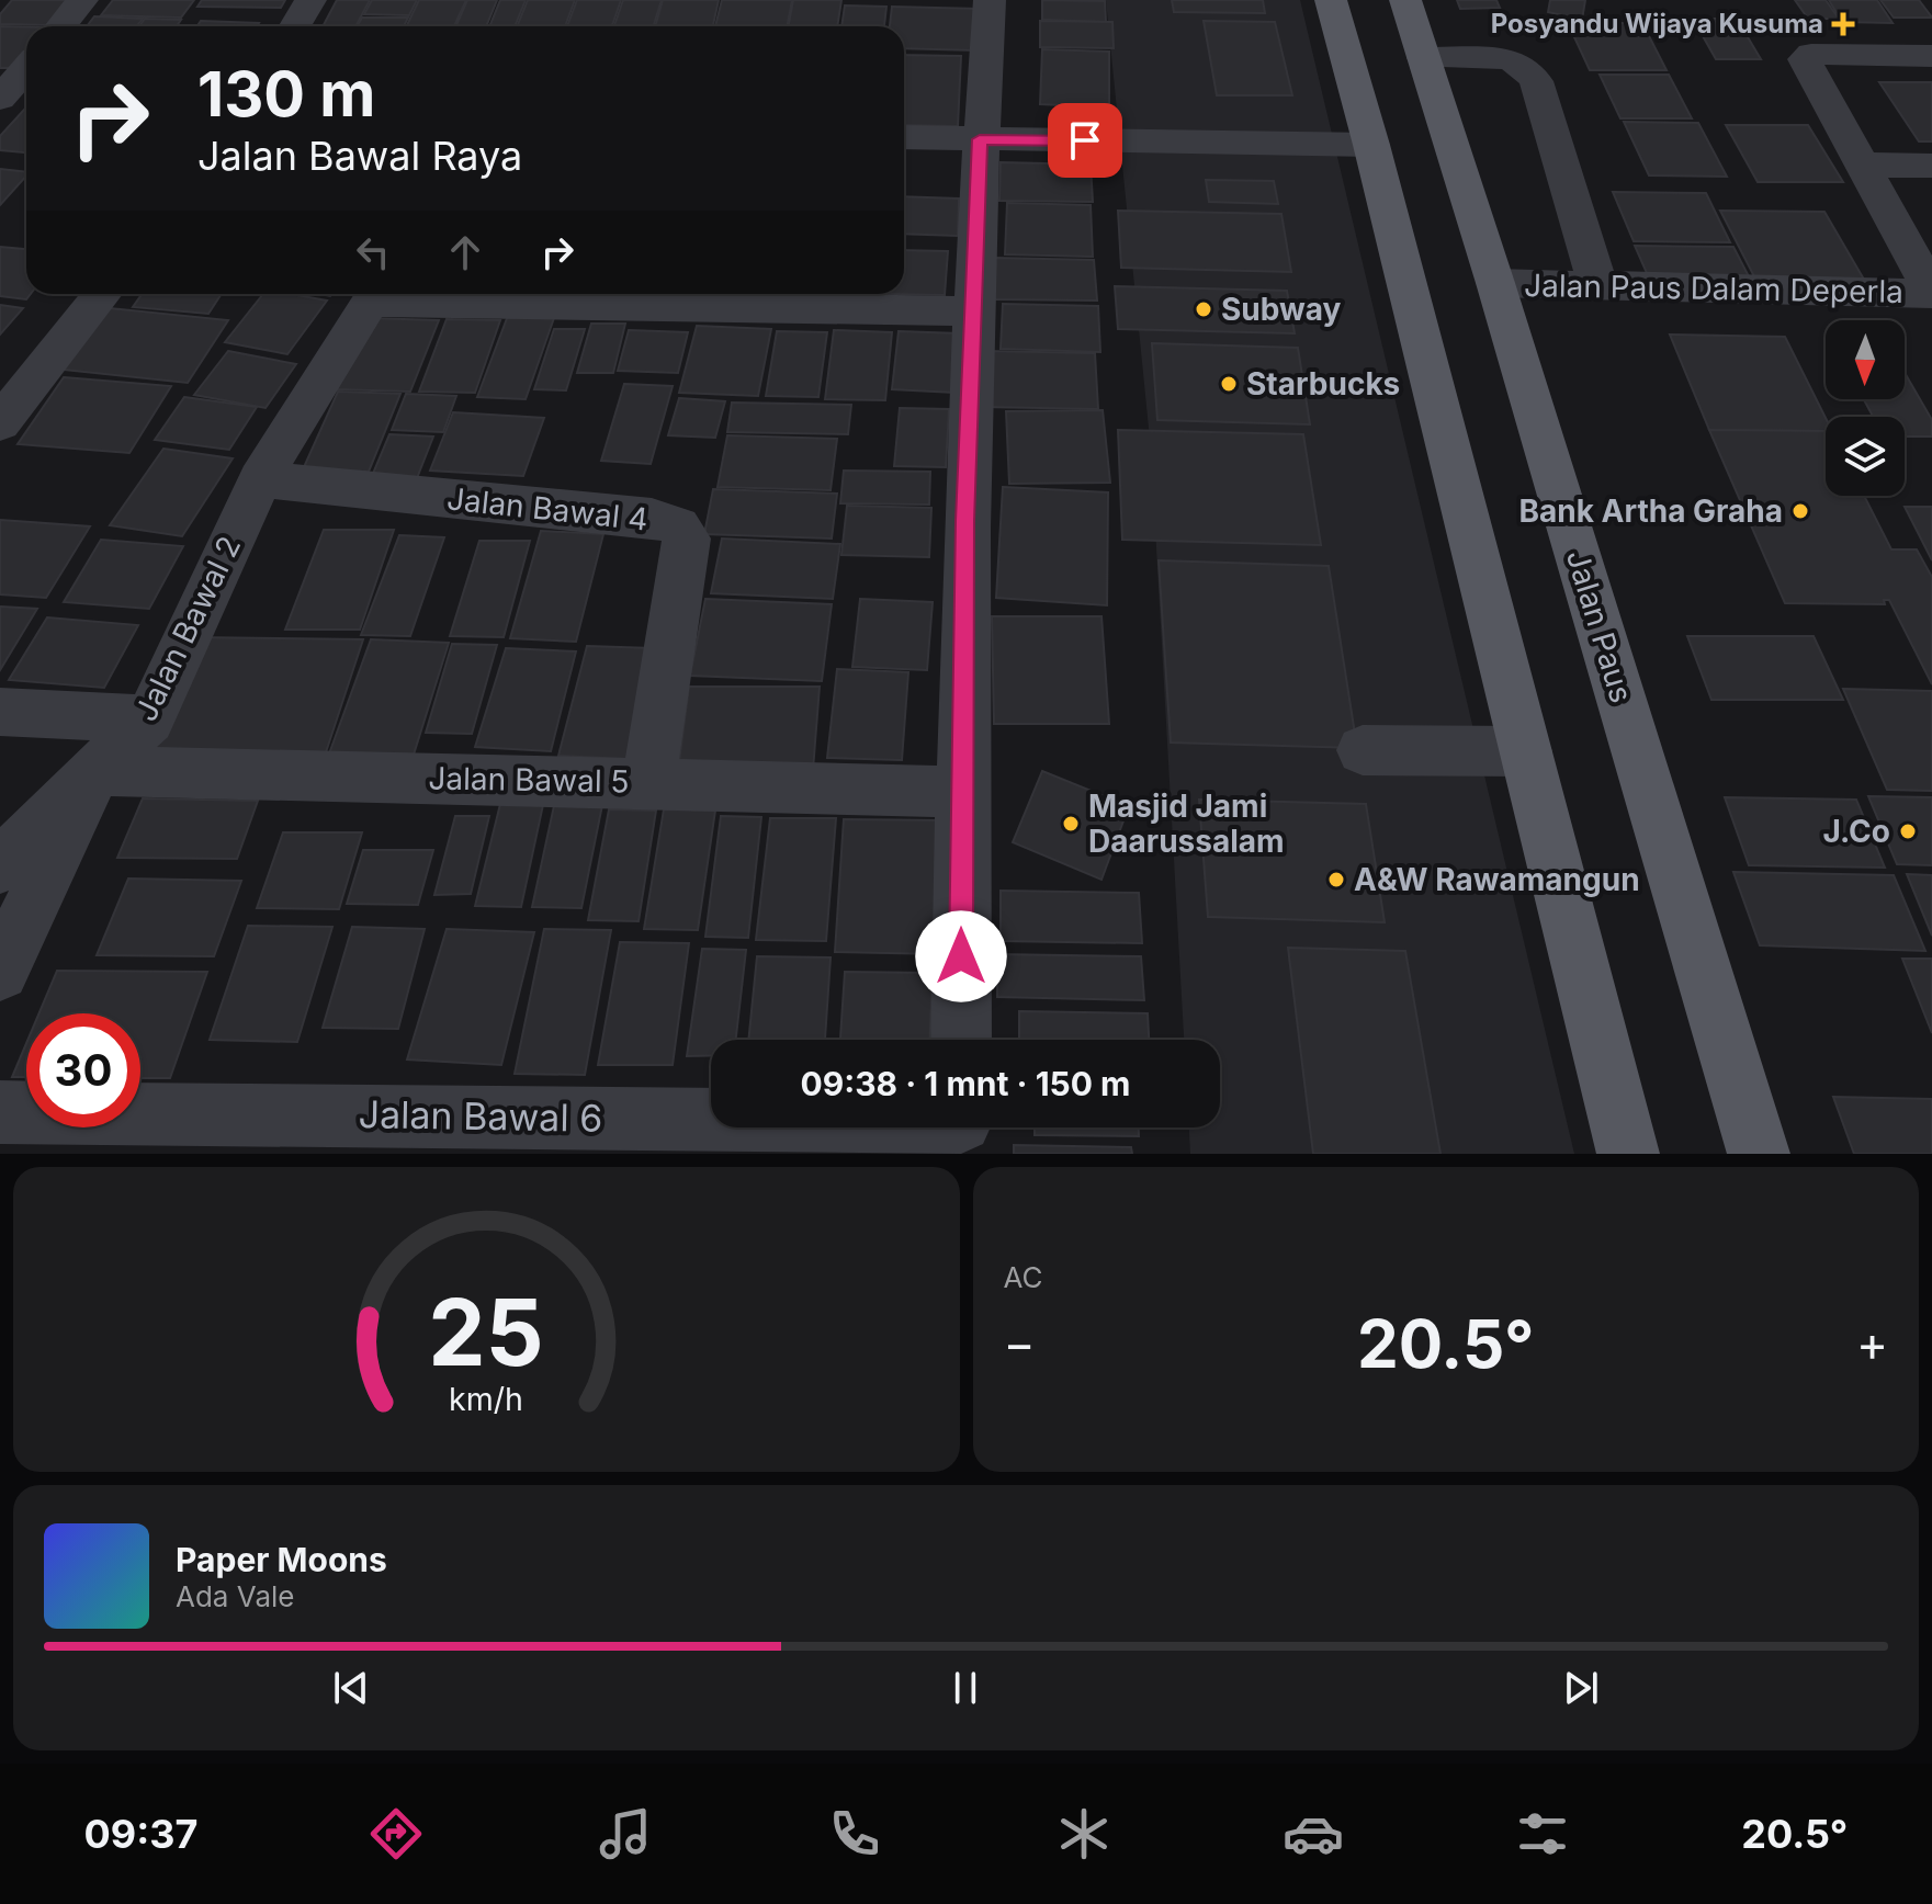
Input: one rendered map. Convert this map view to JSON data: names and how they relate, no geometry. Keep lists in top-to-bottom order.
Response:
{
  "streets": {
    "main road": ["Jalan Paus"],
    "street": [
      "Jalan Paus Dalam Deperla",
      "Jalan Bawal 4",
      "Jalan Bawal 2",
      "Jalan Bawal 5",
      "Jalan Bawal 6"
    ]
  },
  "crossings": [
    ["Jalan Paus Dalam Deperla", "Jalan Paus"],
    ["Jalan Bawal 4", "Jalan Bawal 2"],
    ["Jalan Bawal 4", "Jalan Bawal 5"],
    ["Jalan Bawal 2", "Jalan Bawal 5"]
  ],
  "places": {
    "health": ["Posyandu Wijaya Kusuma"],
    "other": [
      "Subway",
      "Starbucks",
      "Bank Artha Graha",
      "Masjid Jami Daarussalam",
      "J.Co",
      "A&W Rawamangun"
    ]
  },
  "north": "bottom",
  "page": {
    "turn": ["130 m", "Jalan Bawal Raya"],
    "limit": "30",
    "trip": "09:38 · 1 mnt · 150 m",
    "tile": "AC",
    "heat": ["−", "20.5°", "+"],
    "song": ["Paper Moons", "Ada Vale"],
    "tabs": ["09:37", "20.5°"],
    "gauge": ["25", "km/h"]
  }
}
